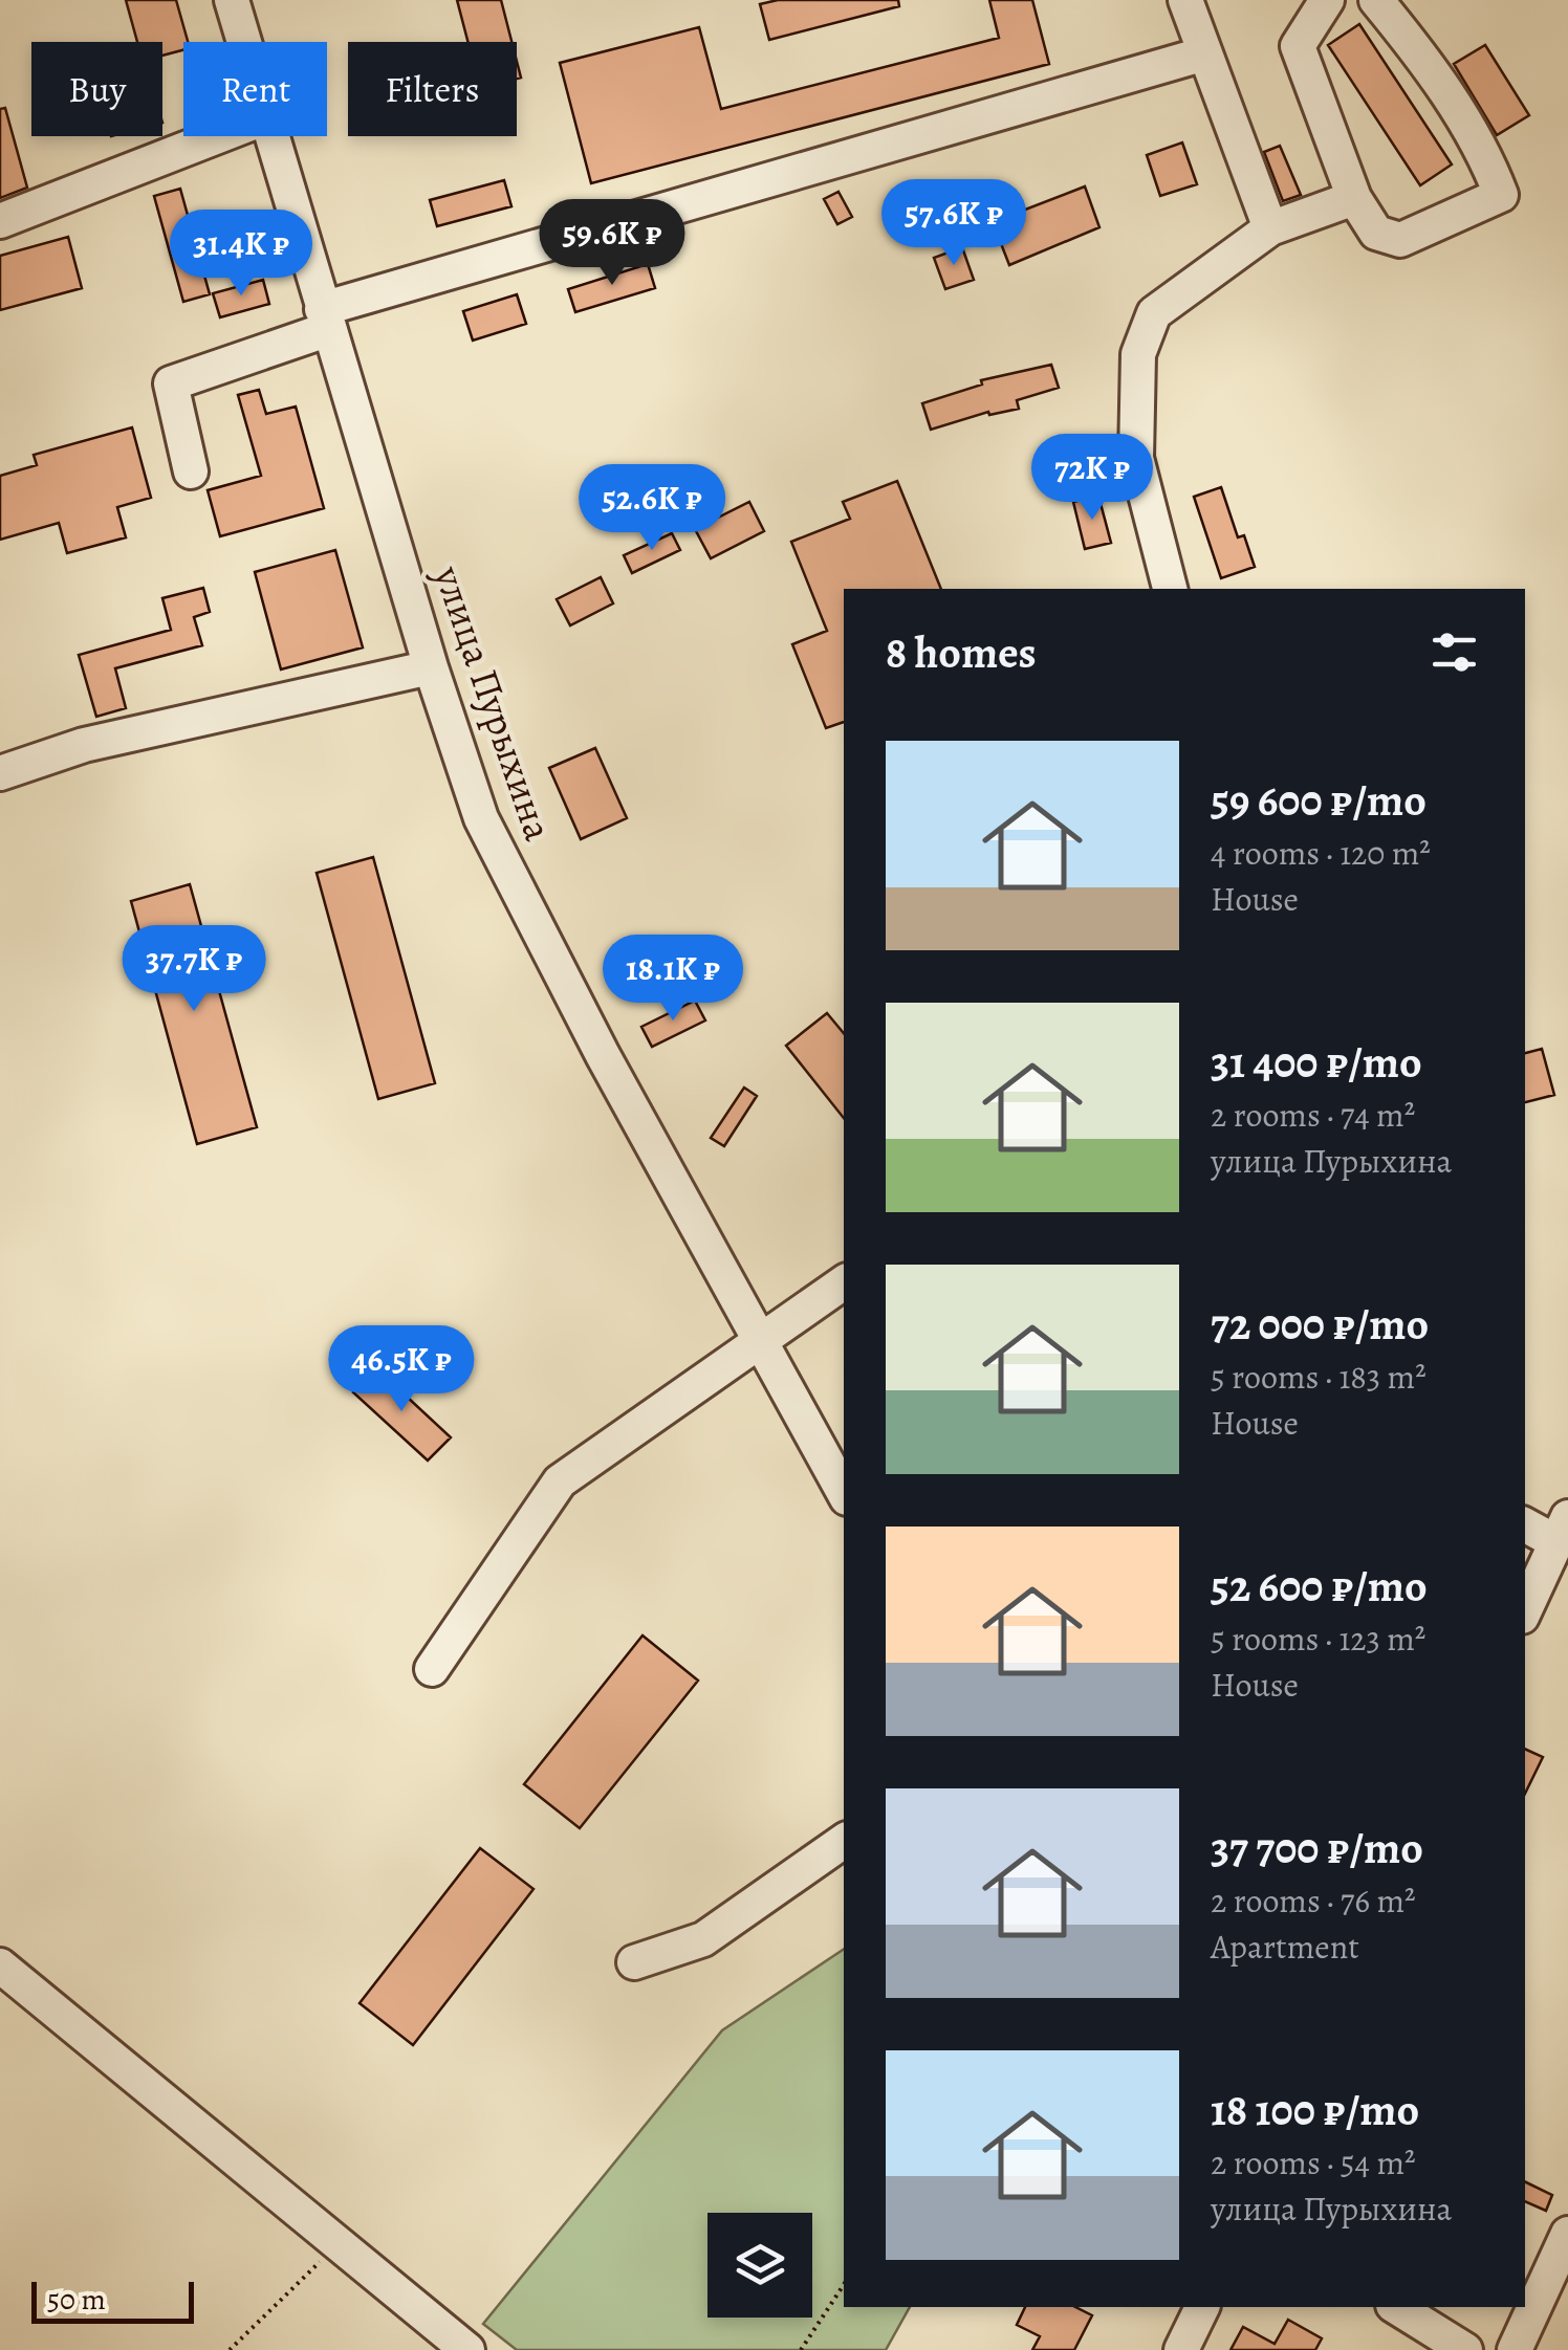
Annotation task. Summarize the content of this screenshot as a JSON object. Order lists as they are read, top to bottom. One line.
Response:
{"streets":{"street":["улица Пурыхина"]},"scale_bar":"50 m","page":{"chip":["Buy","Rent","Filters"],"price":["57.6K ₽","59.6K ₽","31.4K ₽","72K ₽","52.6K ₽","37.7K ₽","18.1K ₽","46.5K ₽"],"heading":"8 homes","list":[{"name":"59 600 ₽/mo","note":"4 rooms · 120 m² · House"},{"name":"31 400 ₽/mo","note":"2 rooms · 74 m² · улица Пурыхина"},{"name":"72 000 ₽/mo","note":"5 rooms · 183 m² · House"},{"name":"52 600 ₽/mo","note":"5 rooms · 123 m² · House"},{"name":"37 700 ₽/mo","note":"2 rooms · 76 m² · Apartment"},{"name":"18 100 ₽/mo","note":"2 rooms · 54 m² · улица Пурыхина"}],"scale":"50 m"}}
